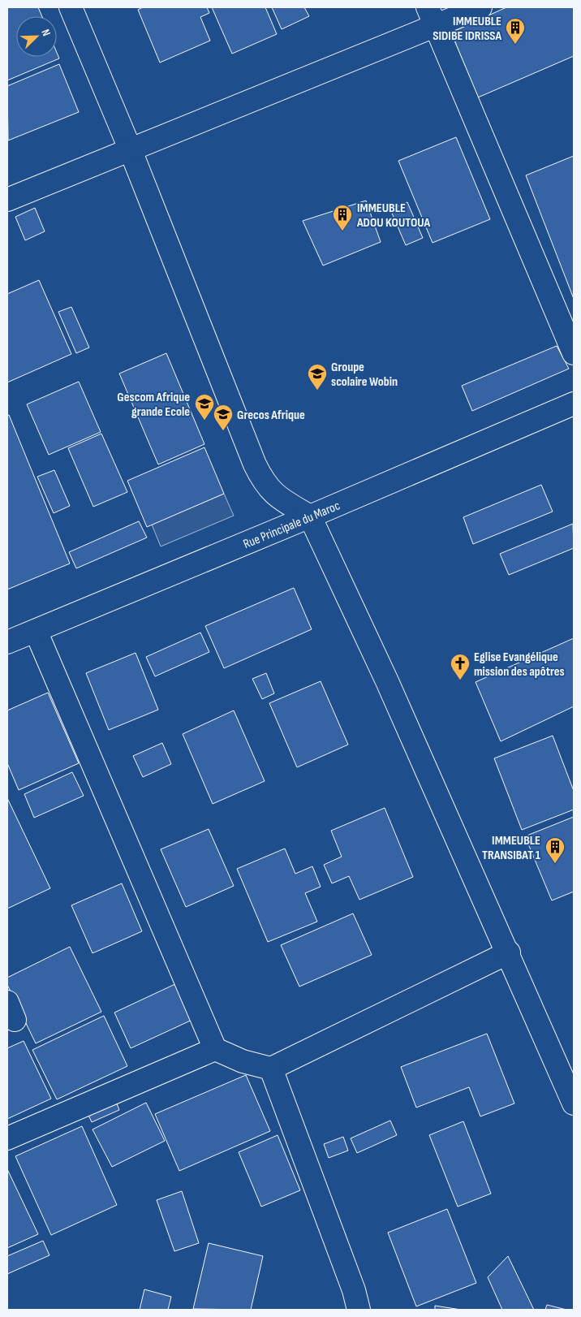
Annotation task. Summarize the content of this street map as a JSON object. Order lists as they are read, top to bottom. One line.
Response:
{"streets":{"street":["Rue Principale du Maroc"]},"places":{"building":["IMMEUBLE SIDIBE IDRISSA","IMMEUBLE ADOU KOUTOUA","IMMEUBLE TRANSIBAT 1"],"school or university":["Groupe scolaire Wobin","Gescom Afrique grande Ecole","Grecos Afrique"],"church":["Eglise Evangélique mission des apôtres"]},"north":"top right"}
